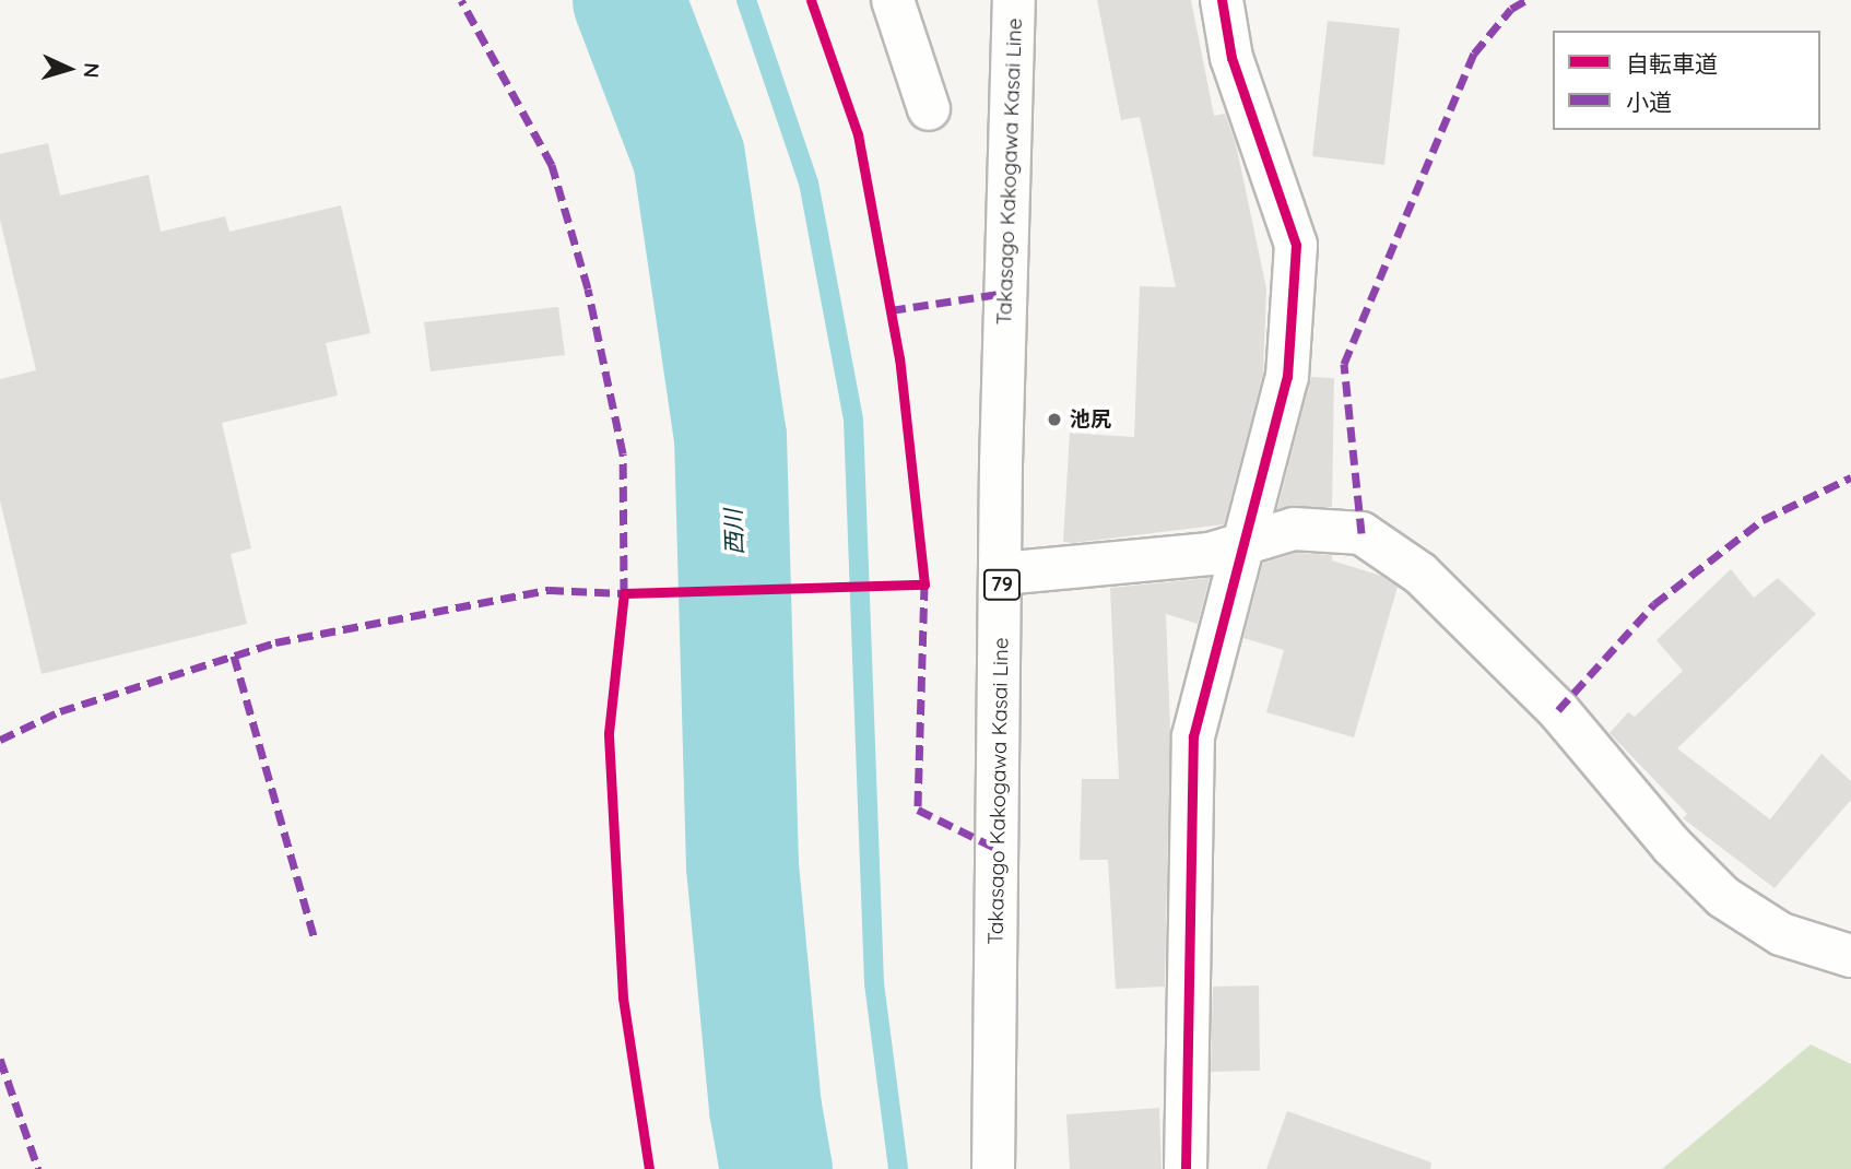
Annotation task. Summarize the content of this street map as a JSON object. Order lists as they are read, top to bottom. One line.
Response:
{"streets":{"street":["Takasago Kakogawa Kasai Line","79"]},"water":["西川"],"places":["池尻"],"legend":["自転車道","小道"],"north":"right"}
